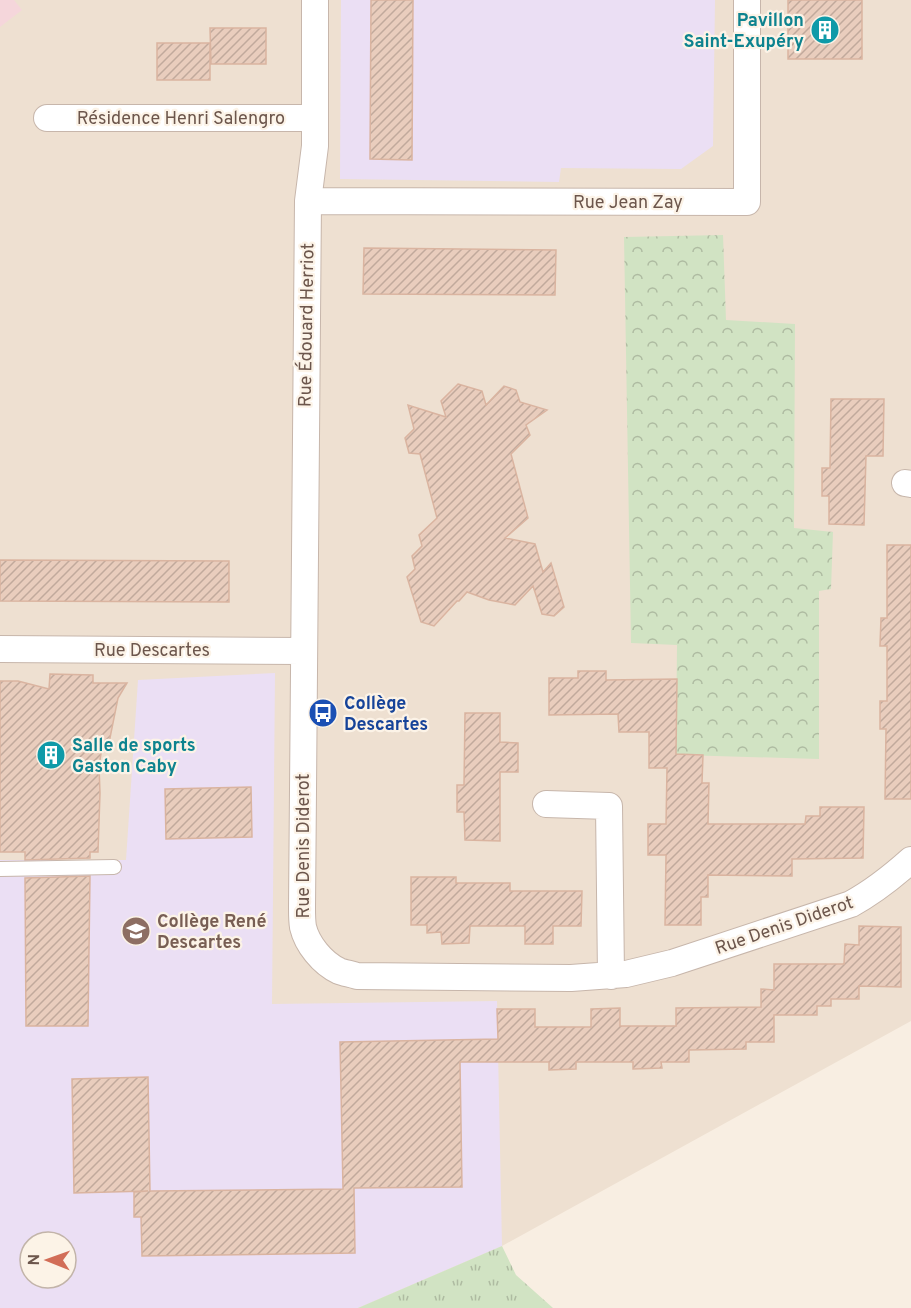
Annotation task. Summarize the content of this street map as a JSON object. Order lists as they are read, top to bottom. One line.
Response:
{"streets":{"street":["Résidence Henri Salengro","Rue Jean Zay","Rue Édouard Herriot","Rue Descartes","Rue Denis Diderot"]},"crossings":[["Résidence Henri Salengro","Rue Édouard Herriot"],["Rue Jean Zay","Rue Édouard Herriot"],["Rue Édouard Herriot","Rue Descartes"],["Rue Édouard Herriot","Rue Denis Diderot"],["Rue Descartes","Rue Denis Diderot"]],"places":{"building":["Pavillon Saint-Exupéry","Salle de sports Gaston Caby"],"bus stop":["Collège Descartes"],"school or university":["Collège René Descartes"]},"north":"left"}
